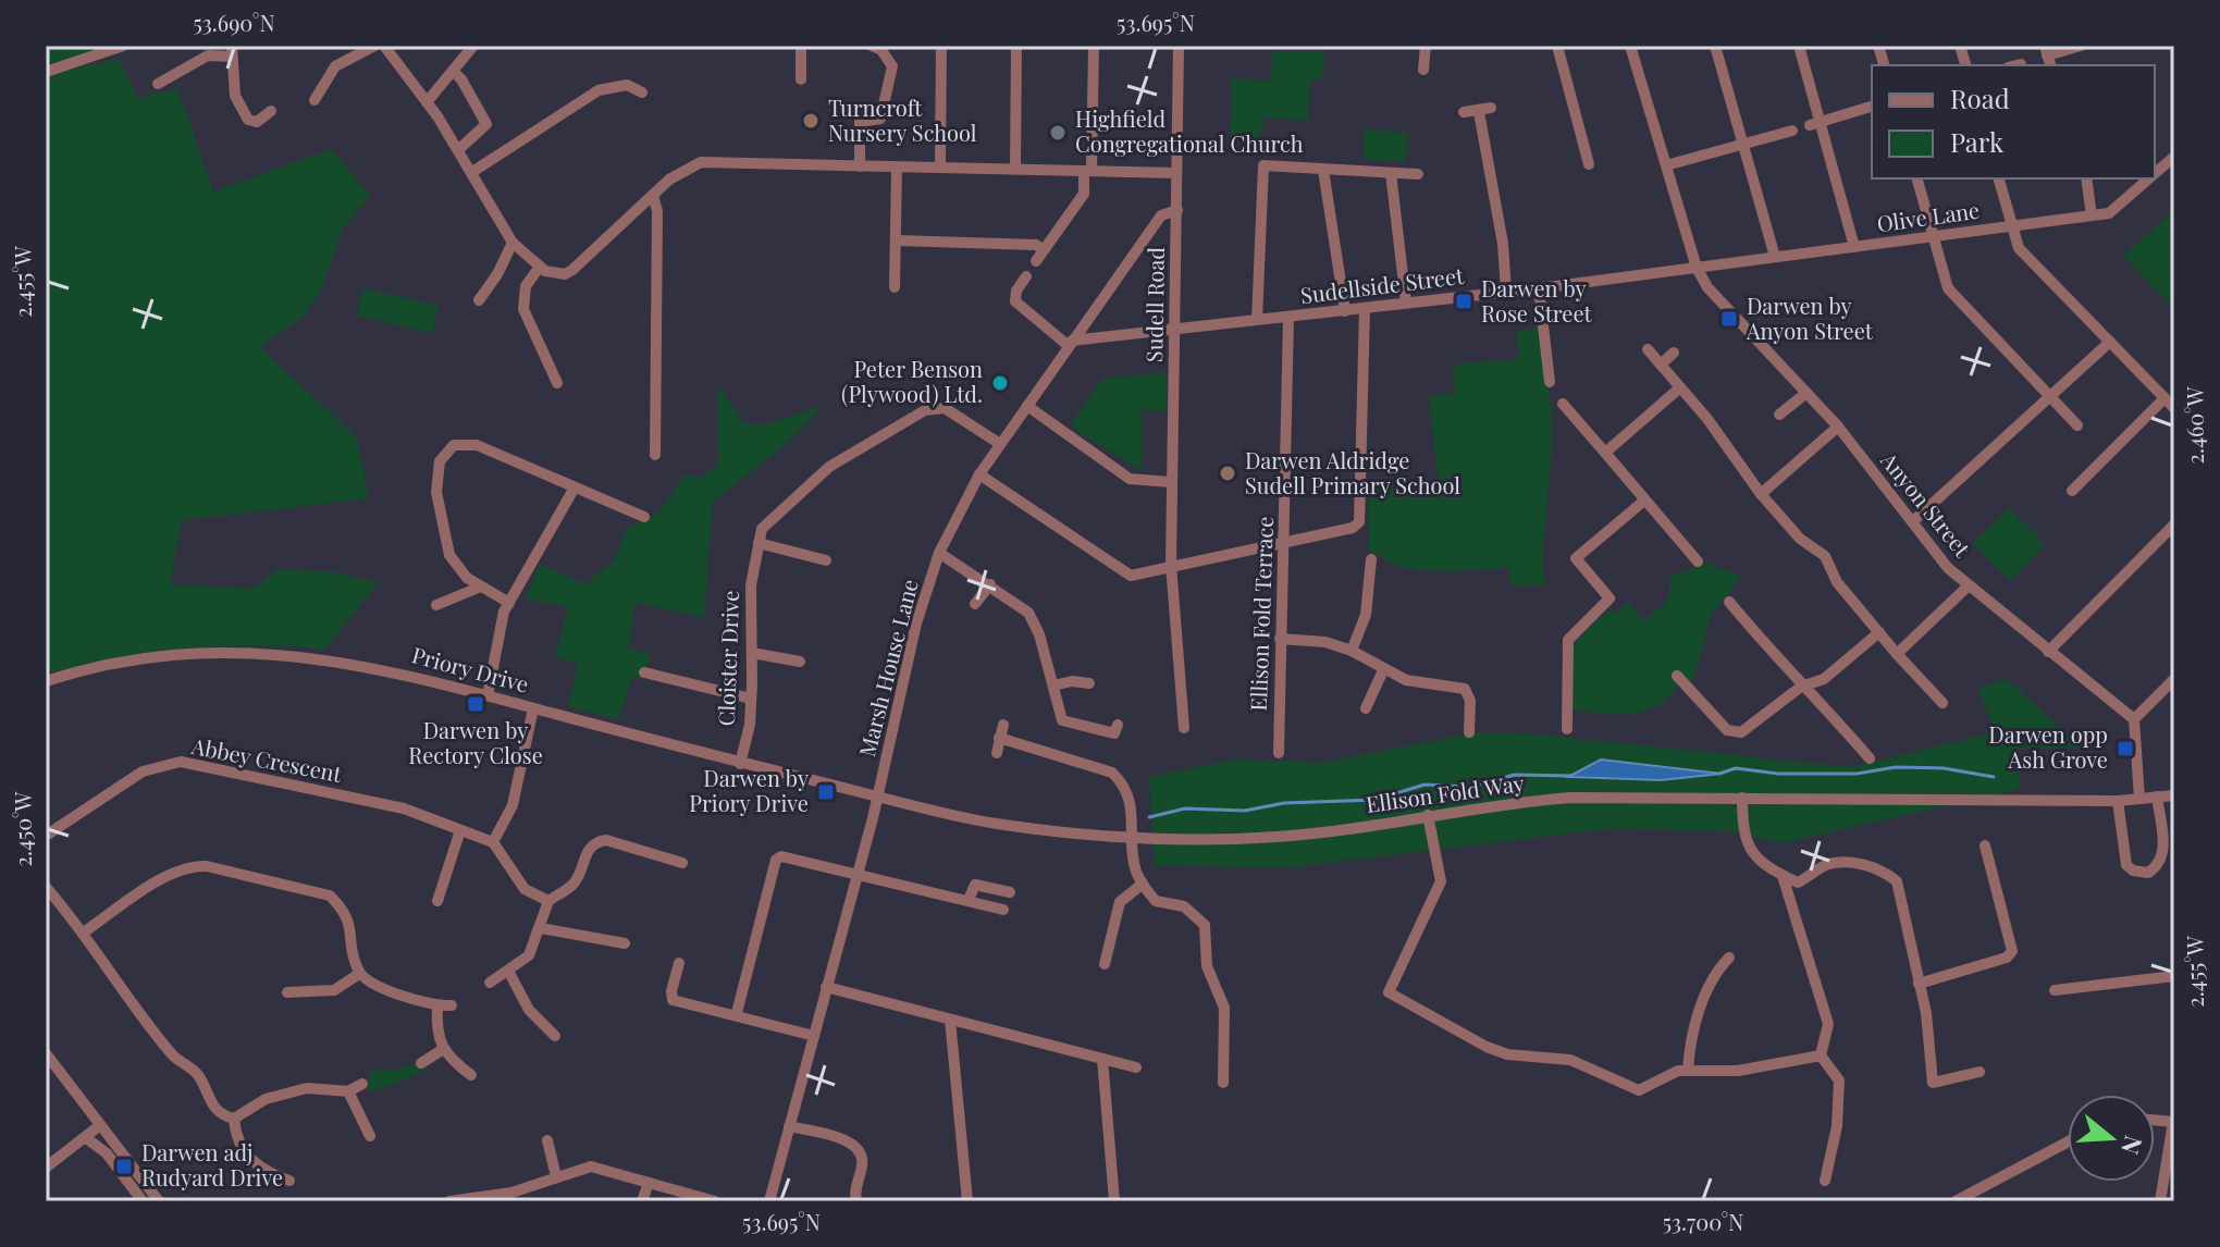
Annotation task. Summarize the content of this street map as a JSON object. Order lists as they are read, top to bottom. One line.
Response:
{"streets":{"street":["Olive Lane","Sudellside Street","Sudell Road","Anyon Street","Ellison Fold Terrace","Cloister Drive","Marsh House Lane","Priory Drive","Abbey Crescent","Ellison Fold Way"]},"crossings":[["Olive Lane","Sudellside Street"],["Olive Lane","Anyon Street"],["Sudellside Street","Sudell Road"],["Sudellside Street","Anyon Street"],["Sudellside Street","Ellison Fold Terrace"],["Sudellside Street","Marsh House Lane"],["Sudell Road","Marsh House Lane"],["Cloister Drive","Marsh House Lane"],["Cloister Drive","Priory Drive"],["Marsh House Lane","Priory Drive"],["Marsh House Lane","Ellison Fold Way"],["Priory Drive","Ellison Fold Way"]],"places":{"other":["Turncroft Nursery School","Highfield Congregational Church","Peter Benson (Plywood) Ltd.","Darwen Aldridge Sudell Primary School"],"transit":["Darwen by Rose Street","Darwen by Anyon Street","Darwen by Rectory Close","Darwen opp Ash Grove","Darwen by Priory Drive","Darwen adj Rudyard Drive"]},"legend":["Road","Park"],"north":"right","coordinates":["53.690°N","53.695°N","2.455°W","2.460°W","2.450°W","53.700°N"]}
